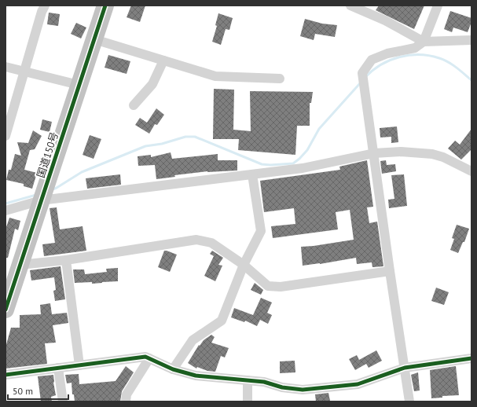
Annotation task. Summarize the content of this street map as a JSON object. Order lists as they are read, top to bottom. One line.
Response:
{"streets":{"highway":["国道150号"]},"scale_bar":"50 m"}
